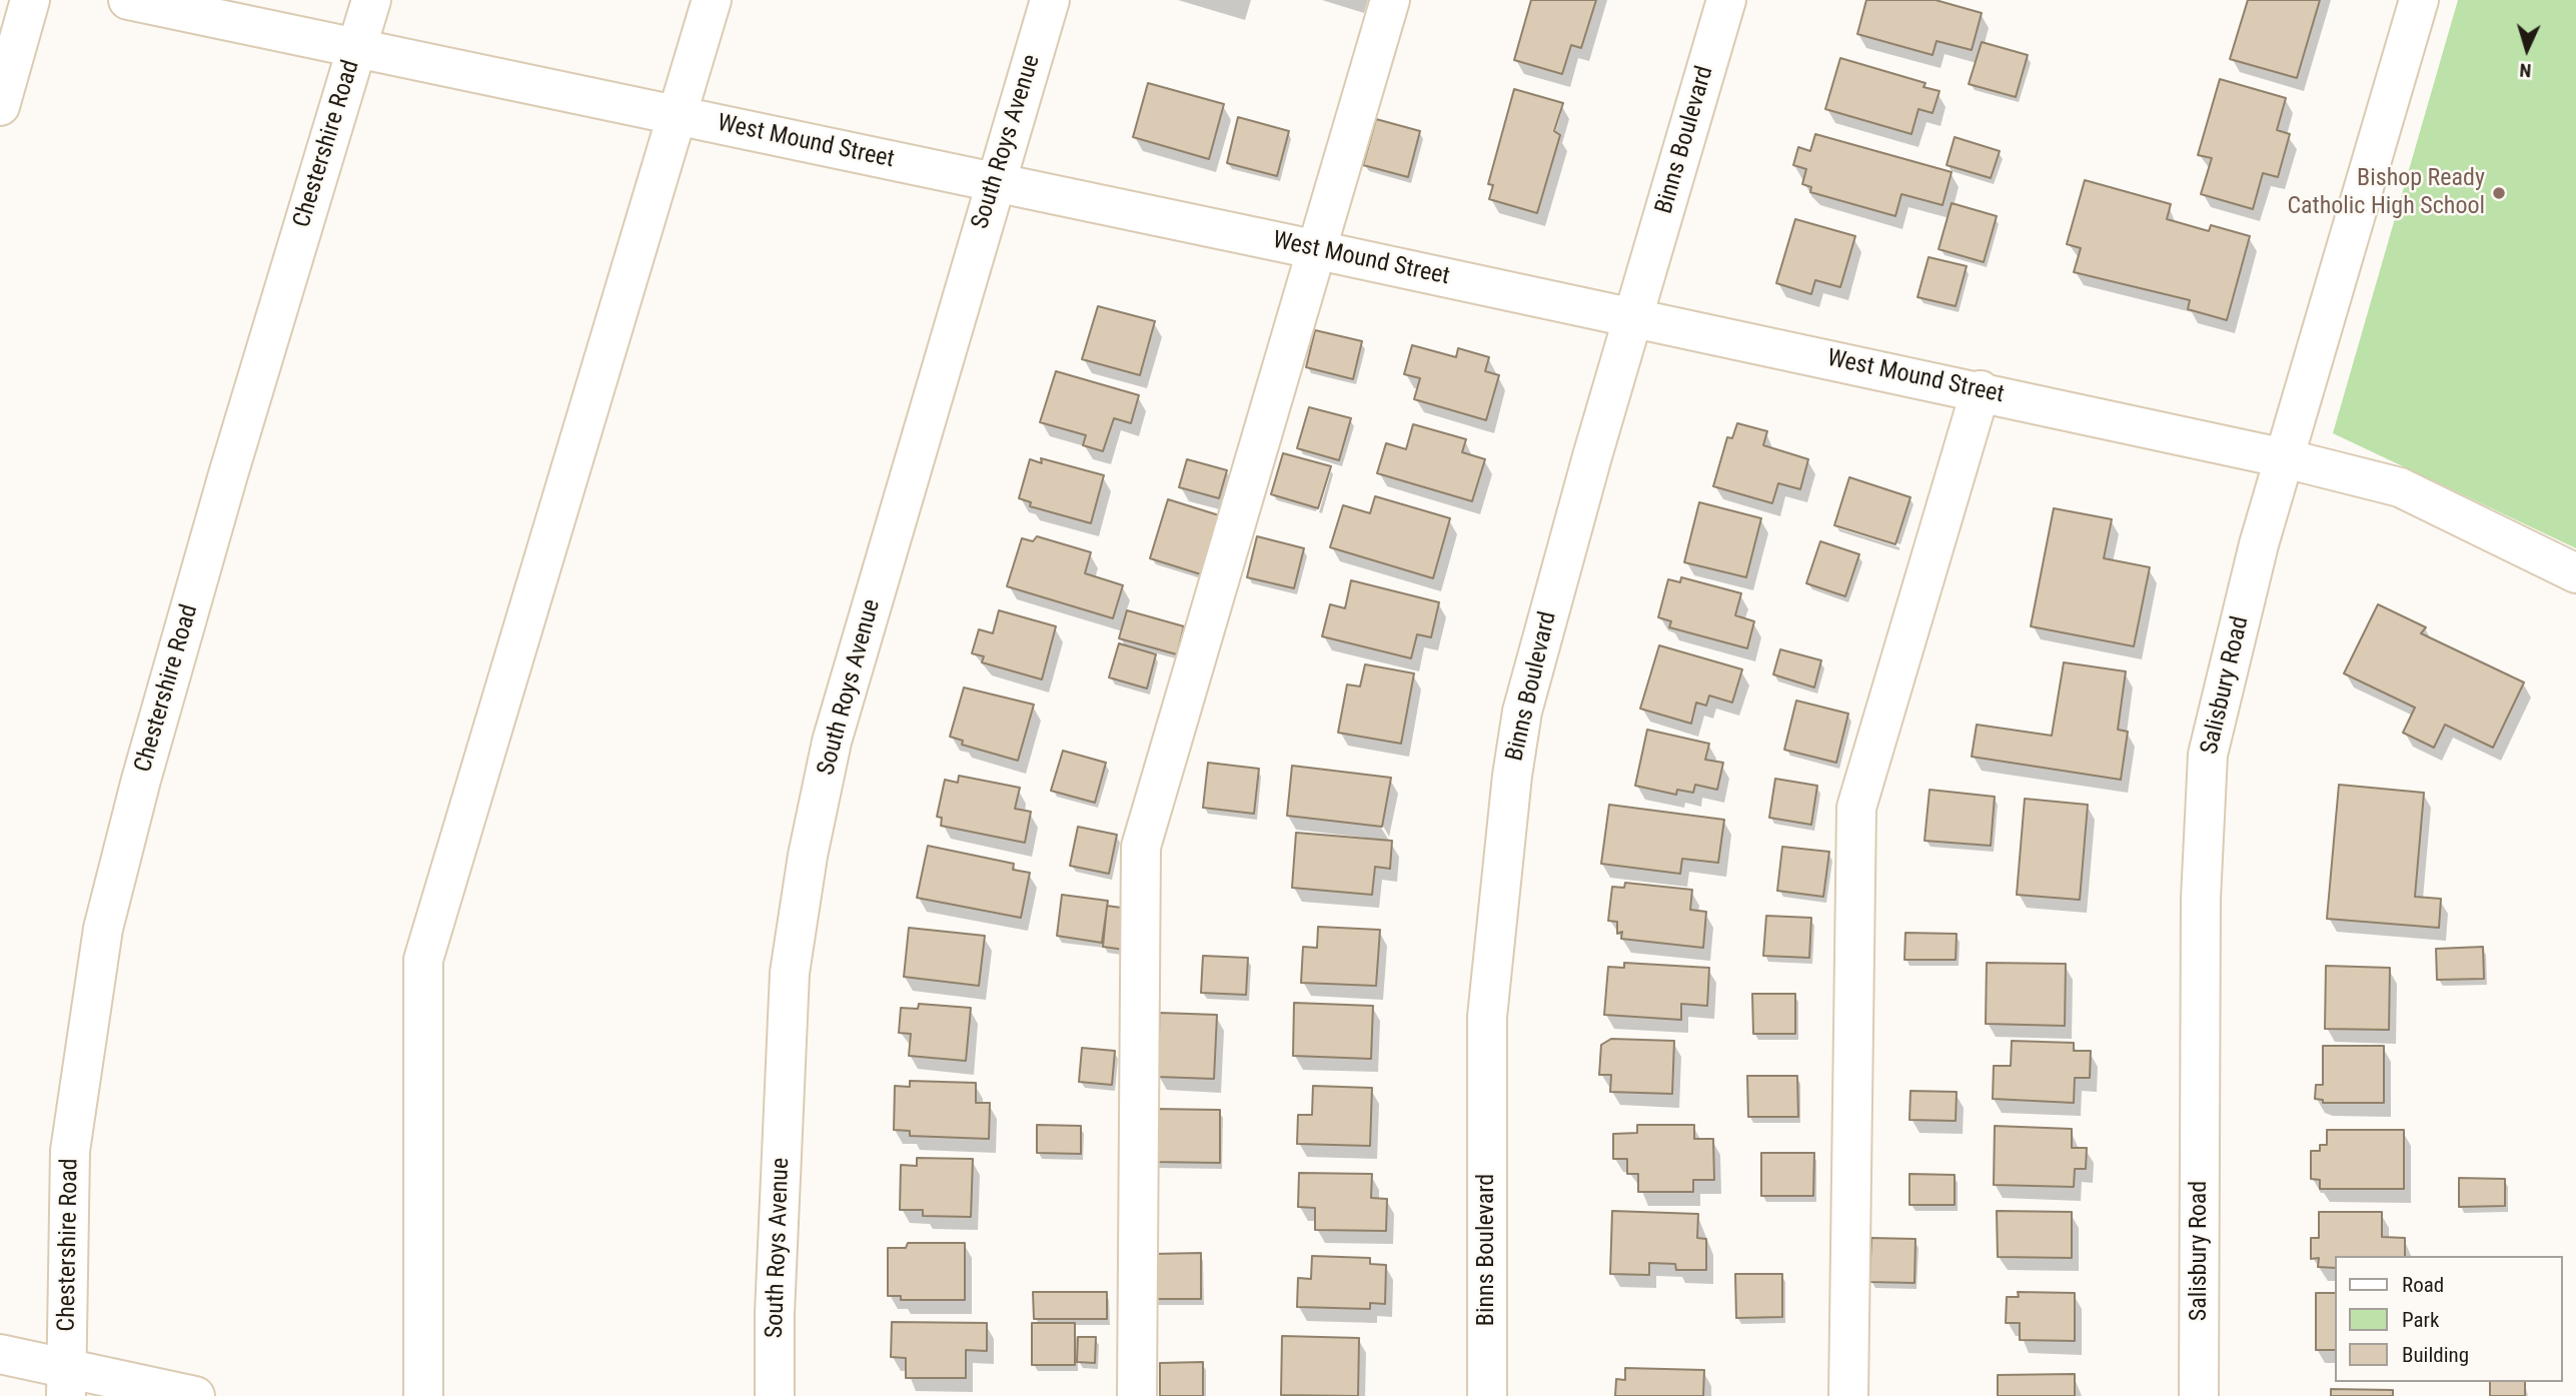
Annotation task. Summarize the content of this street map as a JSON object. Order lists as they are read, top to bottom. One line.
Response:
{"streets":{"street":["Binns Boulevard","West Mound Street","South Roys Avenue","Chestershire Road","Salisbury Road"]},"crossings":[["Binns Boulevard","West Mound Street"],["West Mound Street","South Roys Avenue"],["West Mound Street","Chestershire Road"],["West Mound Street","Salisbury Road"]],"places":["Bishop Ready Catholic High School"],"legend":["Road","Park","Building"],"north":"bottom"}
